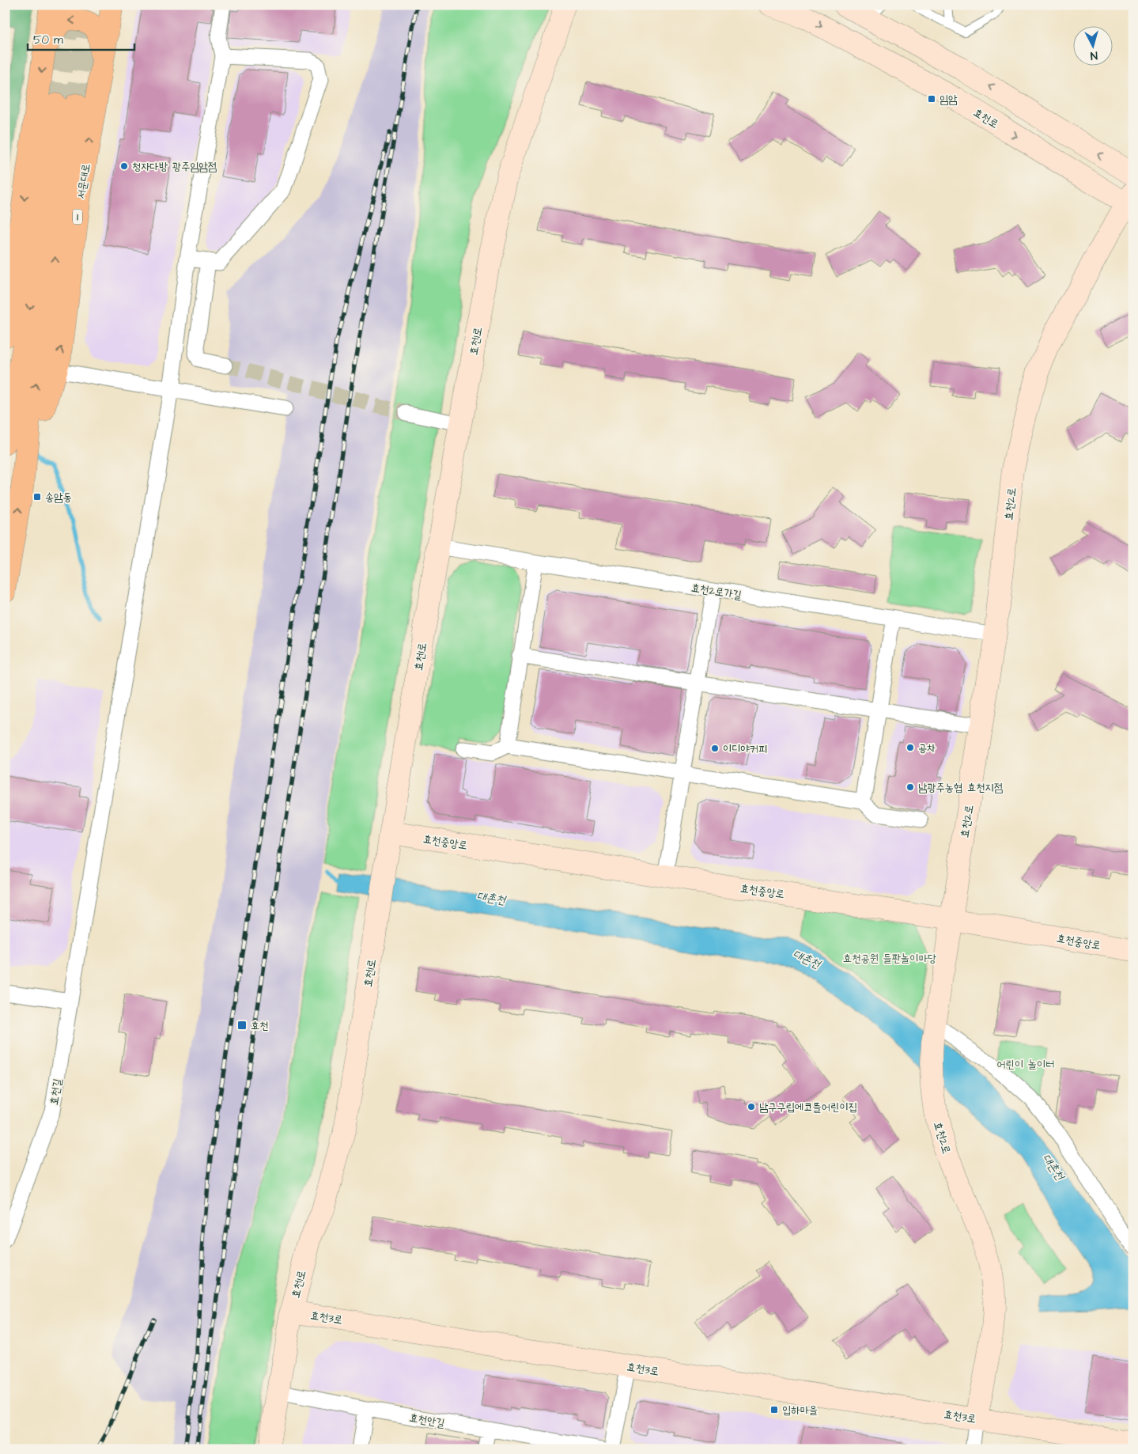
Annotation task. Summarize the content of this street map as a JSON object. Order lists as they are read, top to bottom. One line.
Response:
{"streets":{"main road":["서문대로","1"],"street":["효천로","효천1로","효천2로","효천2로가길","효천중앙로","효천길","효천3로","효천안길"]},"crossings":[["효천로","효천2로"],["서문대로","1"],["효천1로","효천2로가길"],["효천1로","효천중앙로"],["효천1로","효천3로"],["효천2로","효천2로가길"],["효천2로","효천중앙로"],["효천2로","효천3로"]],"water":["대촌천"],"parks":["효천공원 들판놀이마당","어린이 놀이터"],"places":{"transit":["임암","송암동","효천","입하마을"],"other":["청자다방 광주임암점","공차","이디야커피","남광주농협 효천지점","남구구립에코뜰어린이집"]},"scale_bar":"50 m","north":"bottom"}
